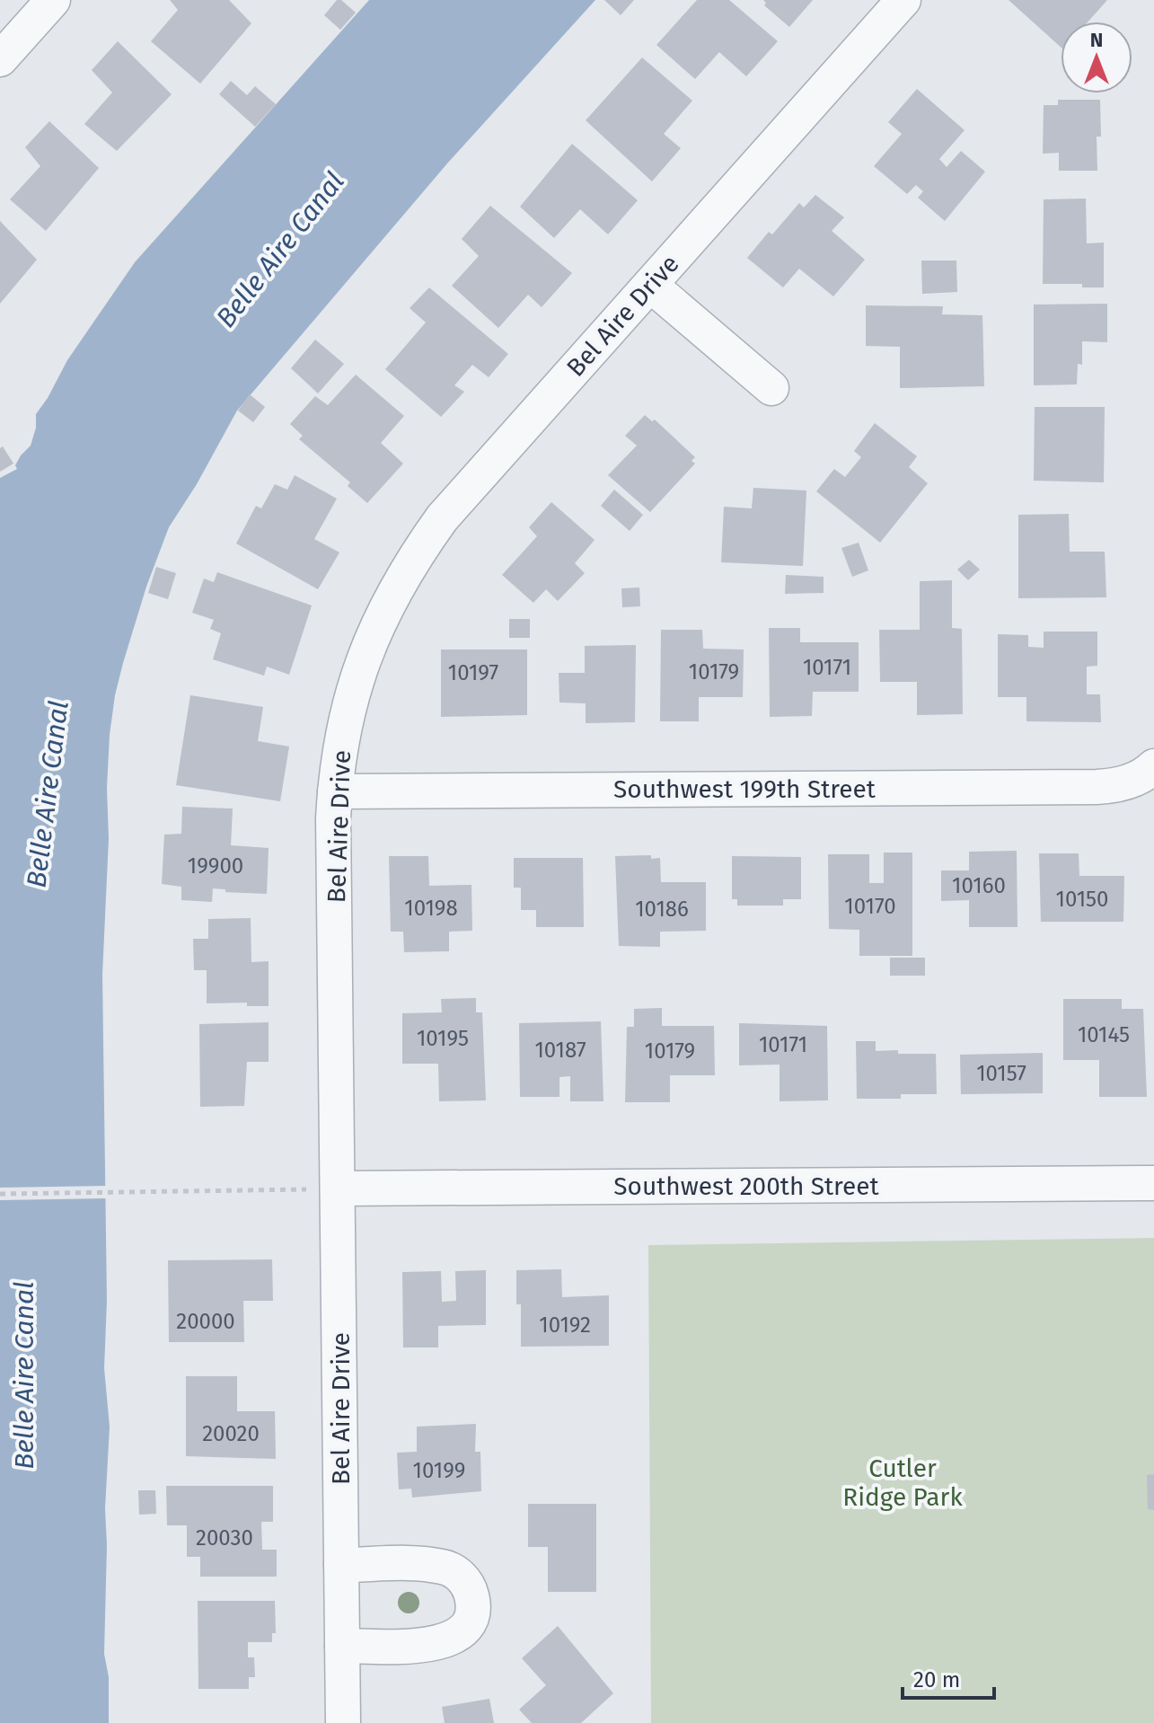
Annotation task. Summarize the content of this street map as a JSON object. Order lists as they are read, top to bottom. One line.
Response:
{"streets":{"street":["Bel Aire Drive","Southwest 199th Street","Southwest 200th Street"]},"crossings":[["Bel Aire Drive","Southwest 199th Street"],["Bel Aire Drive","Southwest 200th Street"]],"water":["Belle Aire Canal"],"parks":["Cutler Ridge Park"],"house_numbers":["10171","10179","10197","19900","10160","10150","10170","10198","10186","10145","10195","10171","10187","10179","10157","20000","10192","20020","10199","20030"],"scale_bar":"20 m","north":"top"}
